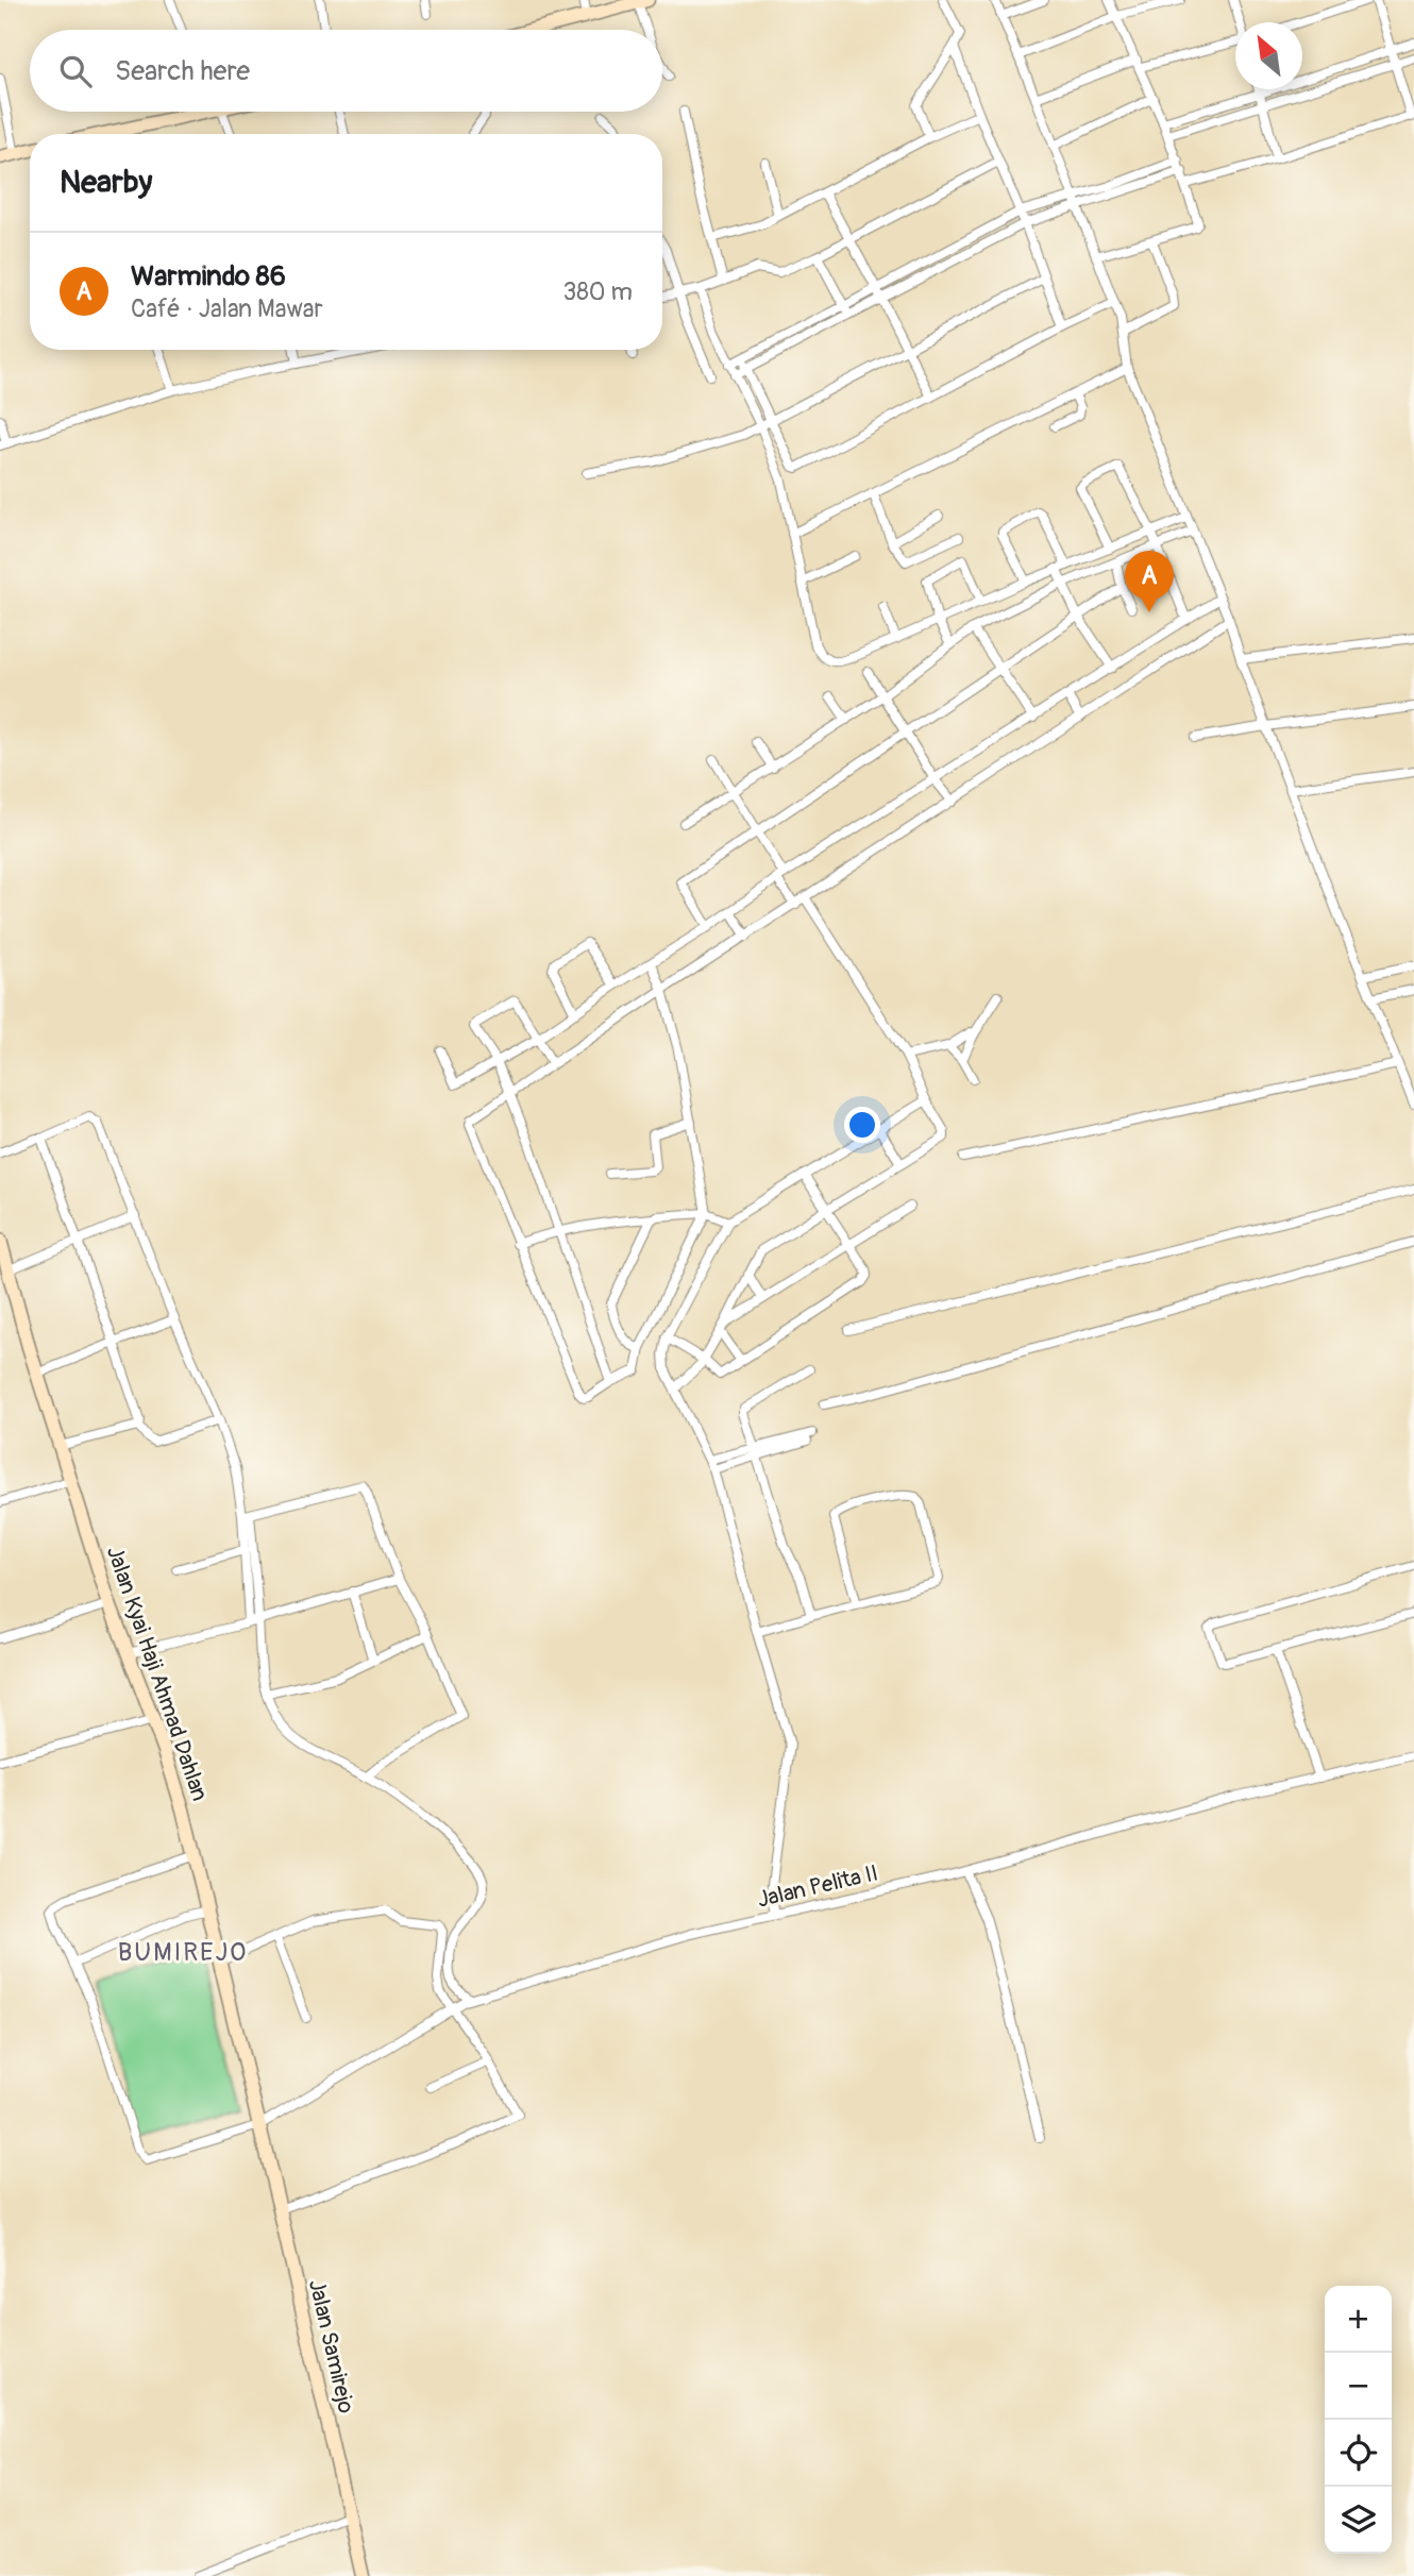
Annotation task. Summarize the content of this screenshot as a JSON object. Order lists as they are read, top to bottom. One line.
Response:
{"streets":{"street":["Jalan Kyai Haji Ahmad Dahlan","Jalan Pelita II","Jalan Samirejo"]},"crossings":[["Jalan Kyai Haji Ahmad Dahlan","Jalan Pelita II"],["Jalan Kyai Haji Ahmad Dahlan","Jalan Samirejo"],["Jalan Pelita II","Jalan Samirejo"]],"districts":["BUMIREJO"],"north":"top left","page":{"search":"Search here","heading":"Nearby","list":[{"mark":"A","name":"Warmindo 86","note":"Café · Jalan Mawar","value":"380 m"}],"pins":"A","map_buttons":["+","−"]}}
